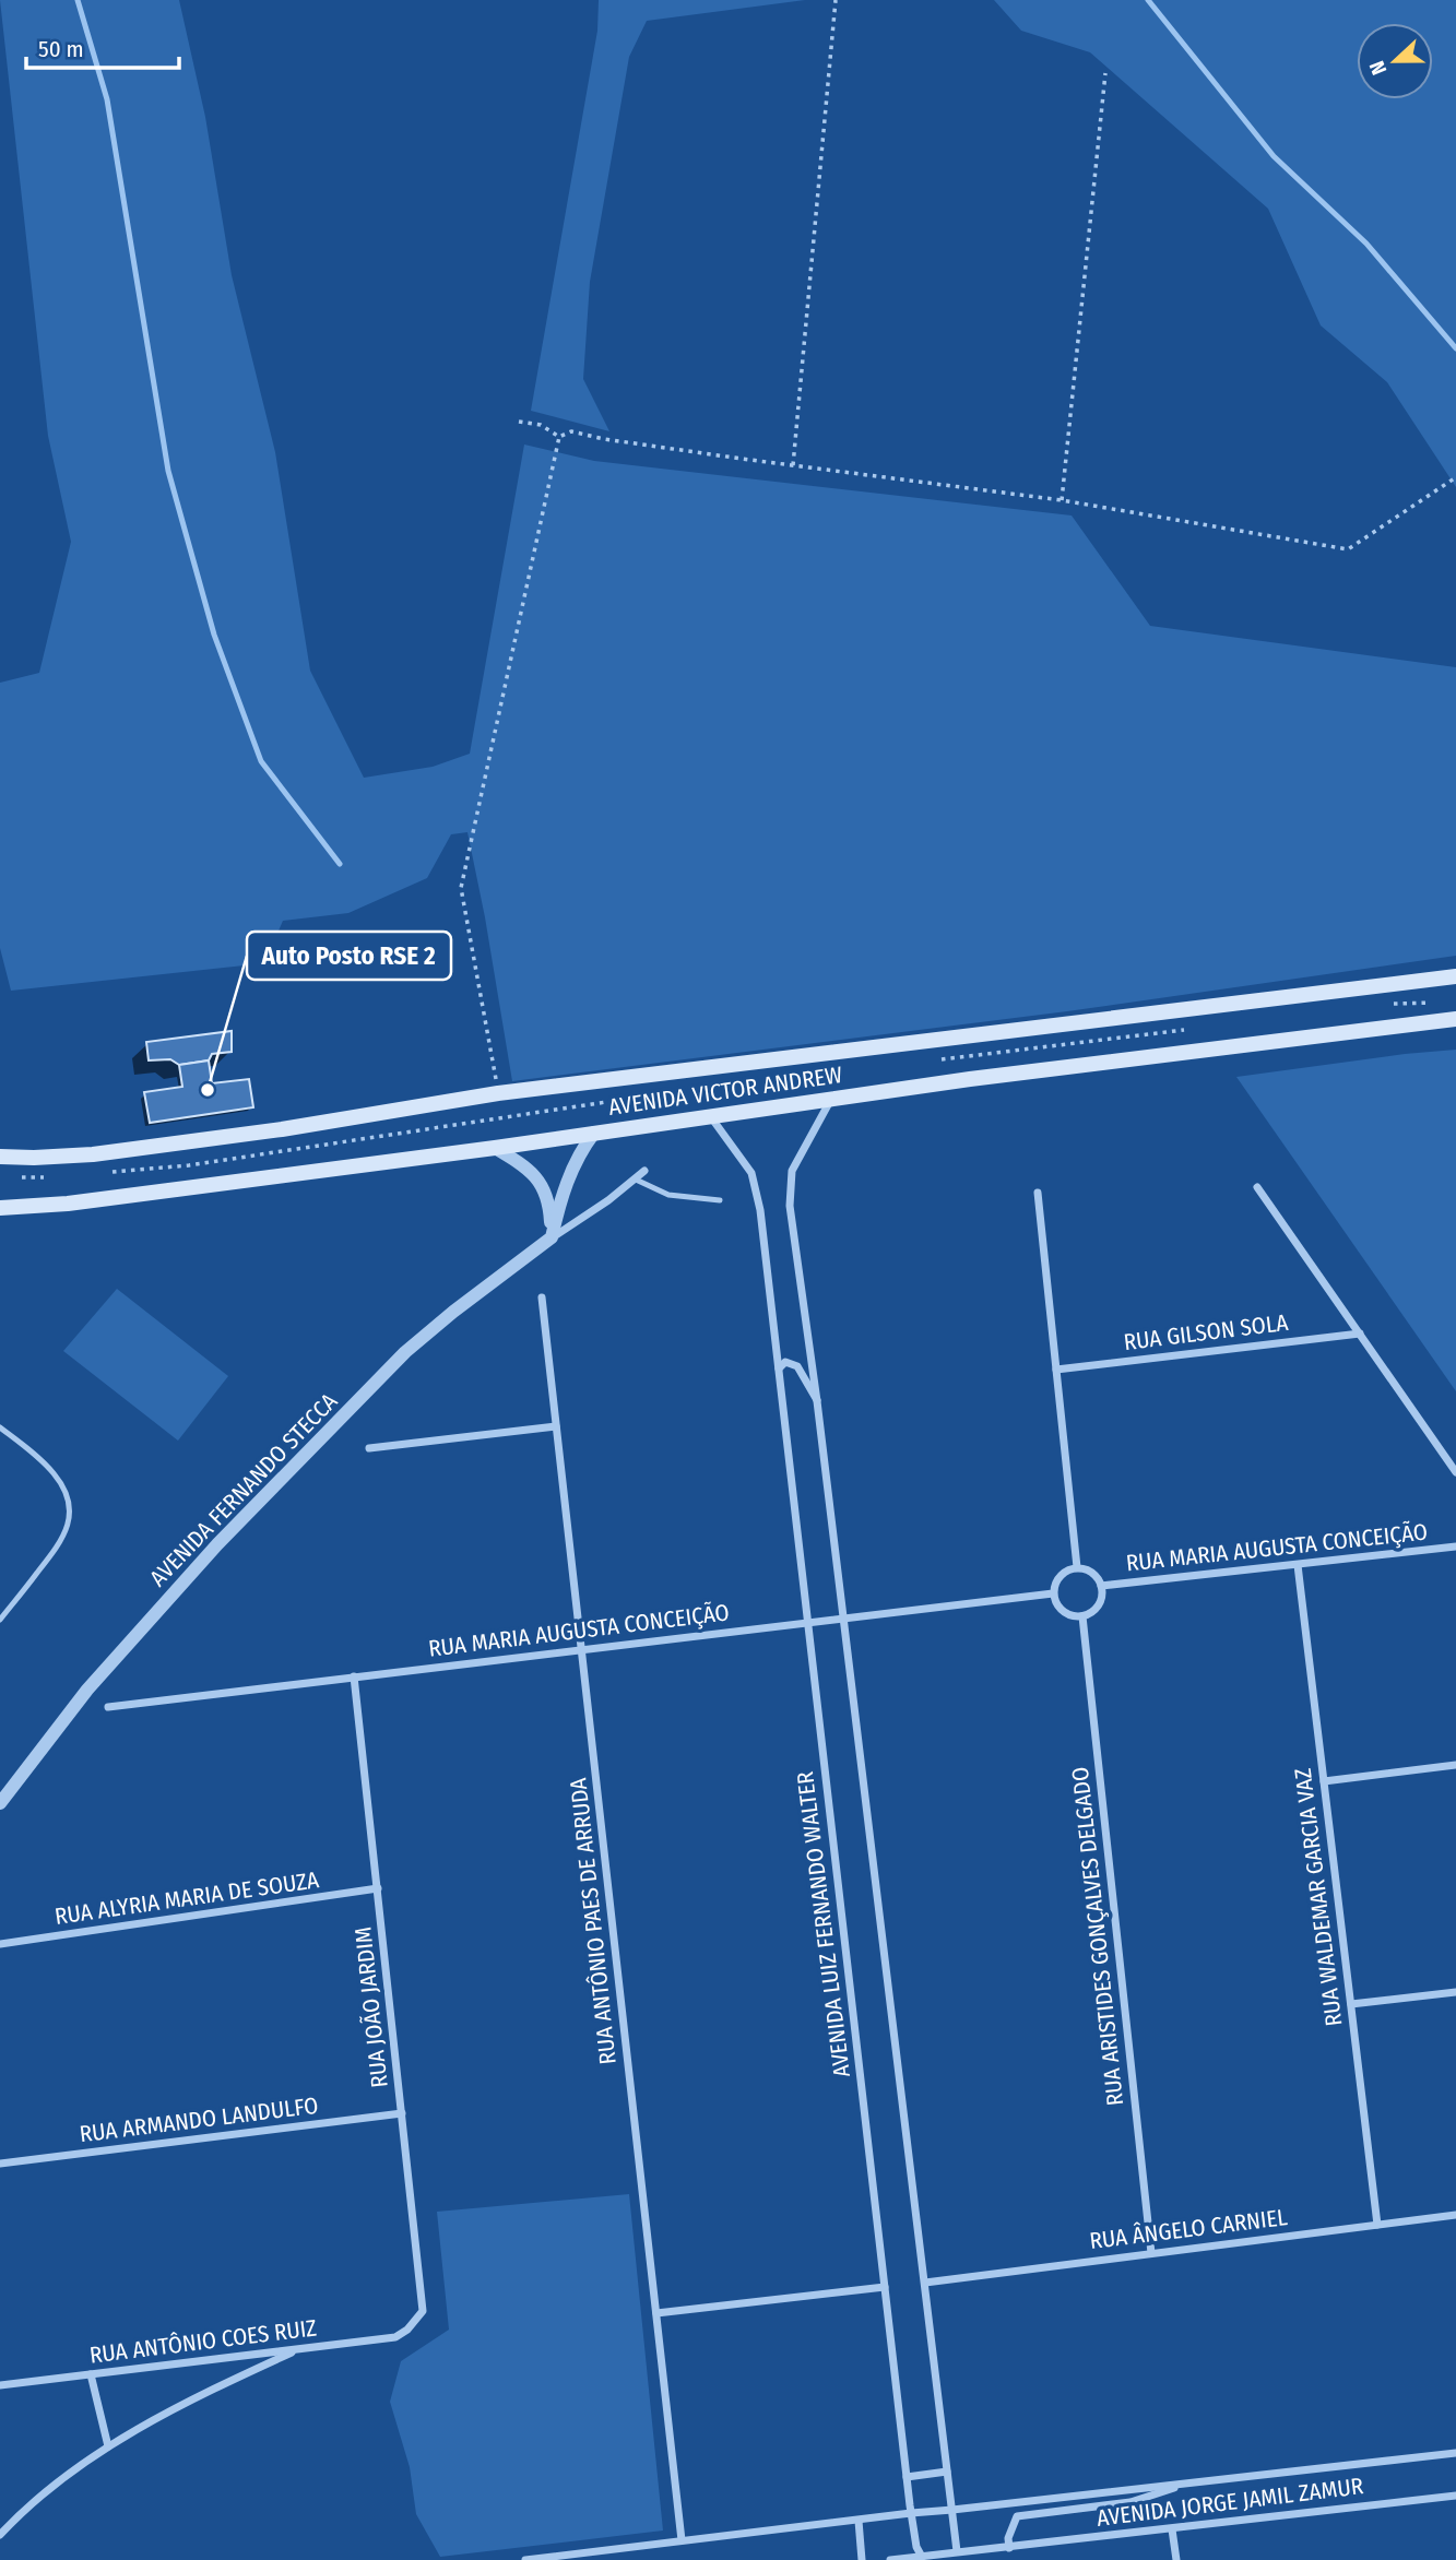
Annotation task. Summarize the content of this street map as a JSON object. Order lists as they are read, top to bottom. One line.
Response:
{"streets":{"main road":["AVENIDA VICTOR ANDREW"],"street":["RUA GILSON SOLA","AVENIDA FERNANDO STECCA","RUA MARIA AUGUSTA CONCEIÇÃO","RUA WALDEMAR GARCIA VAZ","RUA ALYRIA MARIA DE SOUZA","RUA ANTÔNIO PAES DE ARRUDA","AVENIDA LUIZ FERNANDO WALTER","RUA ARISTIDES GONÇALVES DELGADO","RUA JOÃO JARDIM","RUA ARMANDO LANDULFO","RUA ÂNGELO CARNIEL","RUA ANTÔNIO COES RUIZ","AVENIDA JORGE JAMIL ZAMUR"]},"crossings":[["AVENIDA VICTOR ANDREW","AVENIDA LUIZ FERNANDO WALTER"],["RUA MARIA AUGUSTA CONCEIÇÃO","RUA WALDEMAR GARCIA VAZ"],["RUA MARIA AUGUSTA CONCEIÇÃO","RUA ANTÔNIO PAES DE ARRUDA"],["RUA MARIA AUGUSTA CONCEIÇÃO","AVENIDA LUIZ FERNANDO WALTER"],["RUA MARIA AUGUSTA CONCEIÇÃO","RUA ARISTIDES GONÇALVES DELGADO"],["RUA MARIA AUGUSTA CONCEIÇÃO","RUA JOÃO JARDIM"],["RUA WALDEMAR GARCIA VAZ","RUA ÂNGELO CARNIEL"],["RUA ALYRIA MARIA DE SOUZA","RUA JOÃO JARDIM"],["RUA ANTÔNIO PAES DE ARRUDA","AVENIDA JORGE JAMIL ZAMUR"],["AVENIDA LUIZ FERNANDO WALTER","AVENIDA JORGE JAMIL ZAMUR"],["RUA ARISTIDES GONÇALVES DELGADO","RUA ÂNGELO CARNIEL"],["RUA JOÃO JARDIM","RUA ARMANDO LANDULFO"],["RUA JOÃO JARDIM","RUA ANTÔNIO COES RUIZ"]],"places":["Auto Posto RSE 2"],"scale_bar":"50 m","north":"left"}
